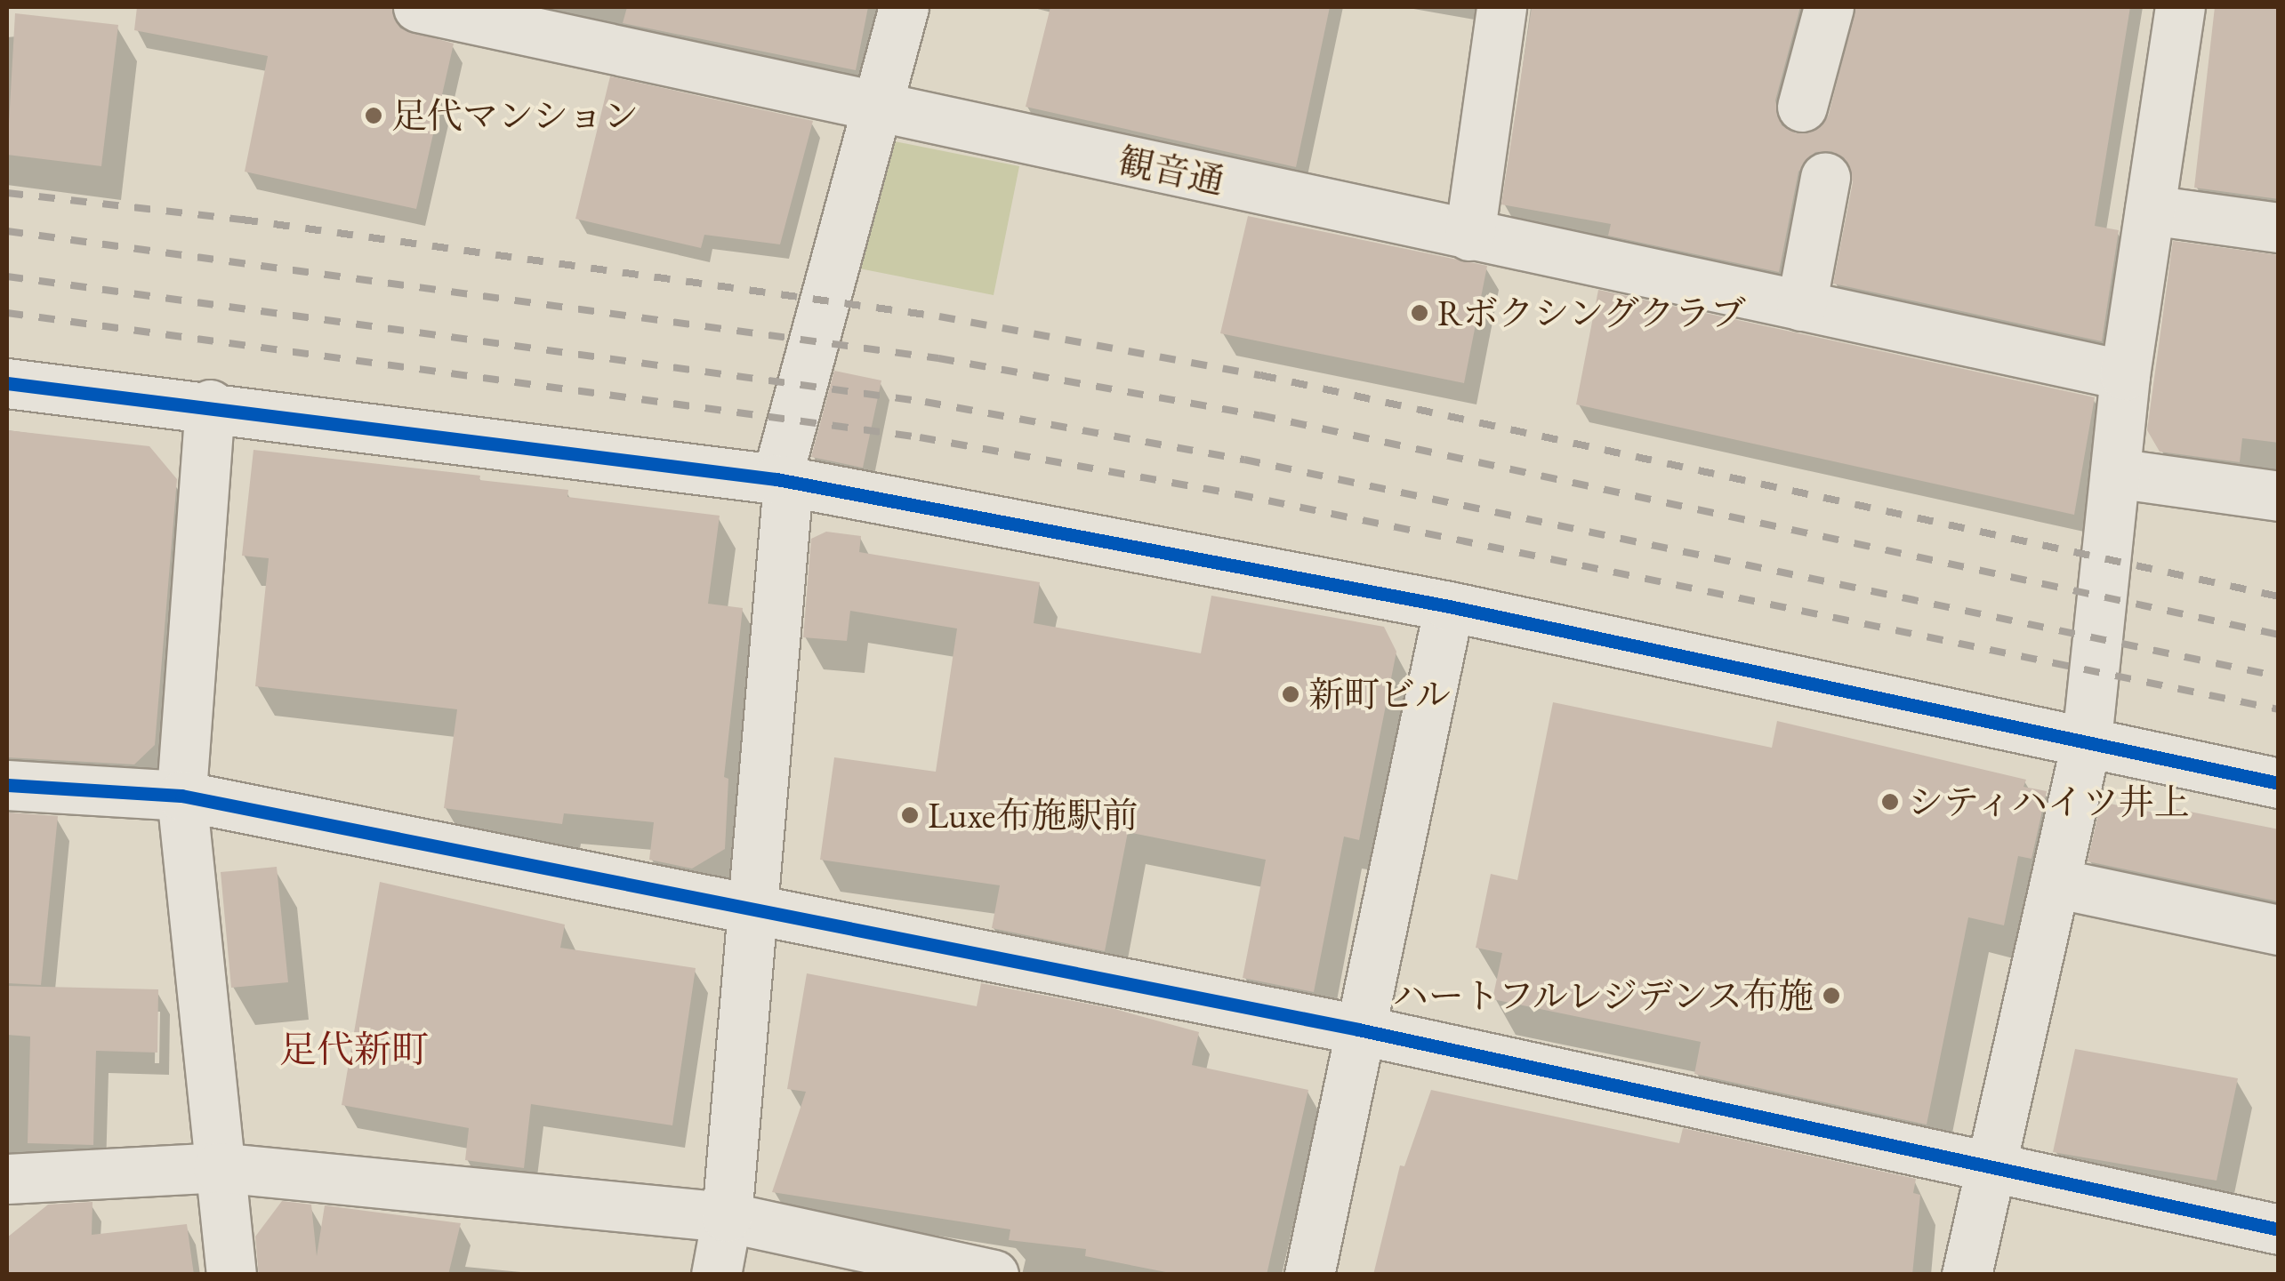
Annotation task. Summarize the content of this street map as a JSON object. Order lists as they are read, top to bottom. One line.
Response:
{"streets":{"street":["観音通"]},"districts":["足代新町"],"places":["足代マンション","Rボクシングクラブ","新町ビル","シティハイツ井上","Luxe布施駅前","ハートフルレジデンス布施"]}
